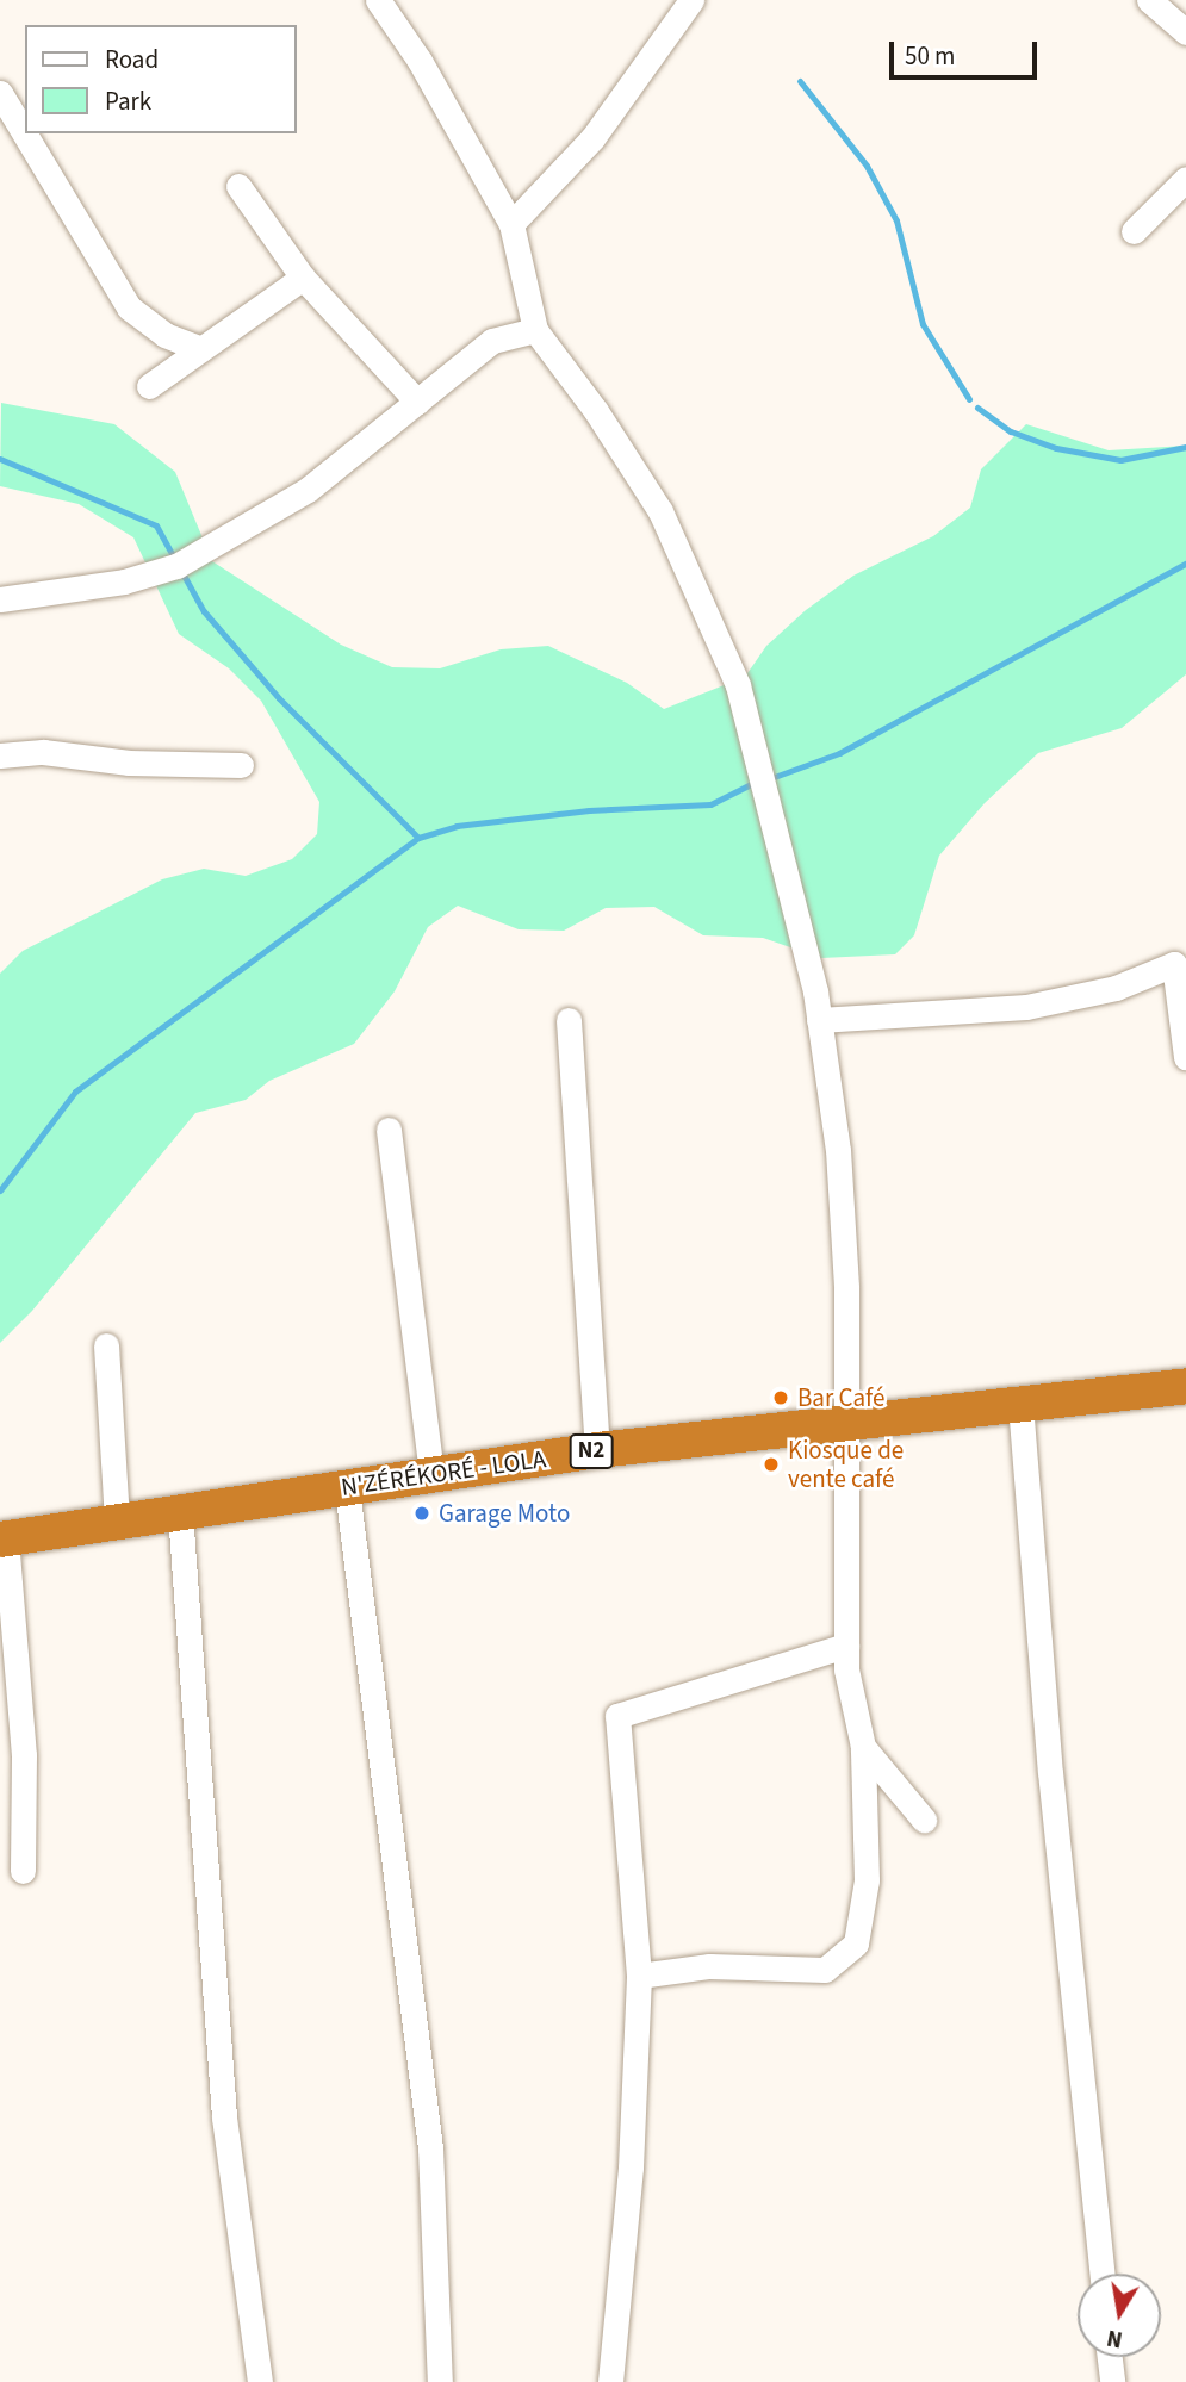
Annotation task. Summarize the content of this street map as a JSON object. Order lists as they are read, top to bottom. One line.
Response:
{"streets":{"highway":["N2","N'ZÉRÉKORÉ - LOLA"]},"places":["Bar Café","Kiosque de vente café","Garage Moto"],"legend":["Road","Park"],"scale_bar":"50 m","north":"bottom"}
